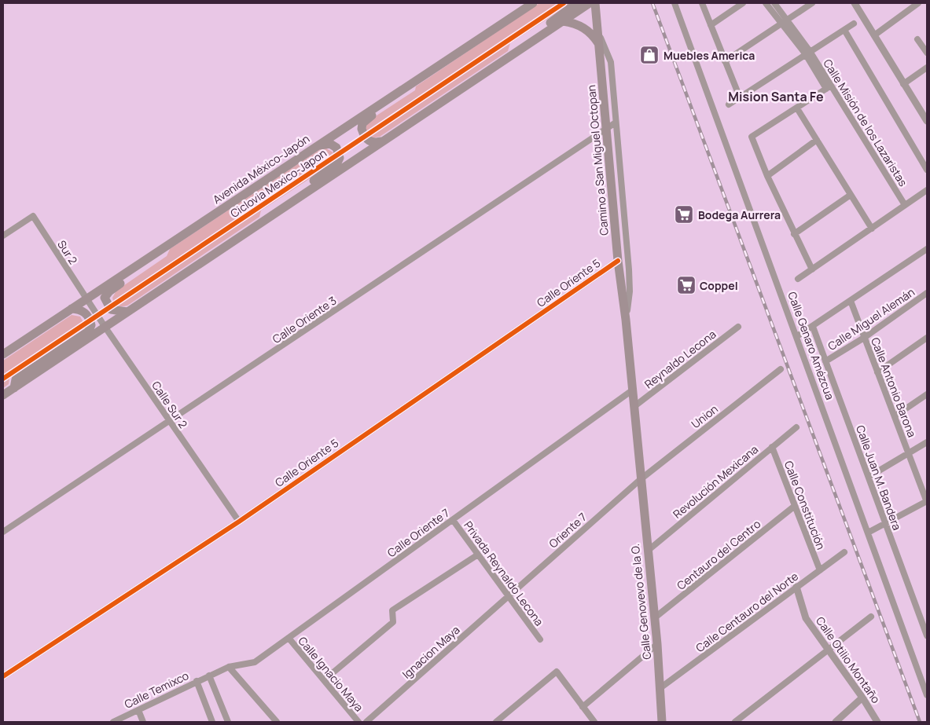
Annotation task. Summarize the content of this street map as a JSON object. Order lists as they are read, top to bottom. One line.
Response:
{"streets":{"main road":["Camino a San Miguel Octopan","Avenida México-Japón","Calle Genovevo de la O."],"street":["Calle Misión de los Lazaristas","Sur 2","Calle Oriente 5","Calle Miguel Alemán","Calle Oriente 3","Calle Genaro Amézcua","Reynaldo Lecona","Calle Antonio Barona","Calle Sur 2","Union","Calle Juan M. Bandera","Revolución Mexicana","Calle Constitución","Oriente 7","Calle Oriente 7","Centauro del Centro","Privada Reynaldo Lecona","Calle Centauro del Norte","Ignacion Maya","Calle Otilio Montaño","Calle Ignacio Maya","Calle Temixco"],"cycle path":["Ciclovia Mexico-Japon"]},"crossings":[["Camino a San Miguel Octopan","Calle Oriente 5"],["Camino a San Miguel Octopan","Calle Oriente 3"],["Camino a San Miguel Octopan","Reynaldo Lecona"],["Camino a San Miguel Octopan","Union"],["Camino a San Miguel Octopan","Oriente 7"],["Camino a San Miguel Octopan","Calle Oriente 7"],["Camino a San Miguel Octopan","Calle Genovevo de la O."],["Avenida México-Japón","Sur 2"],["Avenida México-Japón","Calle Sur 2"],["Sur 2","Calle Sur 2"],["Calle Oriente 5","Calle Sur 2"],["Calle Miguel Alemán","Calle Antonio Barona"],["Calle Miguel Alemán","Calle Juan M. Bandera"],["Calle Oriente 3","Calle Sur 2"],["Union","Oriente 7"],["Union","Calle Genovevo de la O."],["Revolución Mexicana","Calle Constitución"],["Revolución Mexicana","Calle Genovevo de la O."],["Calle Constitución","Centauro del Centro"],["Calle Constitución","Calle Centauro del Norte"],["Oriente 7","Privada Reynaldo Lecona"],["Oriente 7","Calle Genovevo de la O."],["Oriente 7","Ignacion Maya"],["Calle Oriente 7","Privada Reynaldo Lecona"],["Calle Oriente 7","Calle Ignacio Maya"],["Calle Oriente 7","Calle Temixco"],["Centauro del Centro","Calle Genovevo de la O."],["Privada Reynaldo Lecona","Ignacion Maya"],["Calle Genovevo de la O.","Calle Centauro del Norte"],["Calle Centauro del Norte","Calle Otilio Montaño"]],"districts":["Mision Santa Fe"],"places":{"shop":["Muebles America"],"supermarket":["Bodega Aurrera","Coppel"]}}
